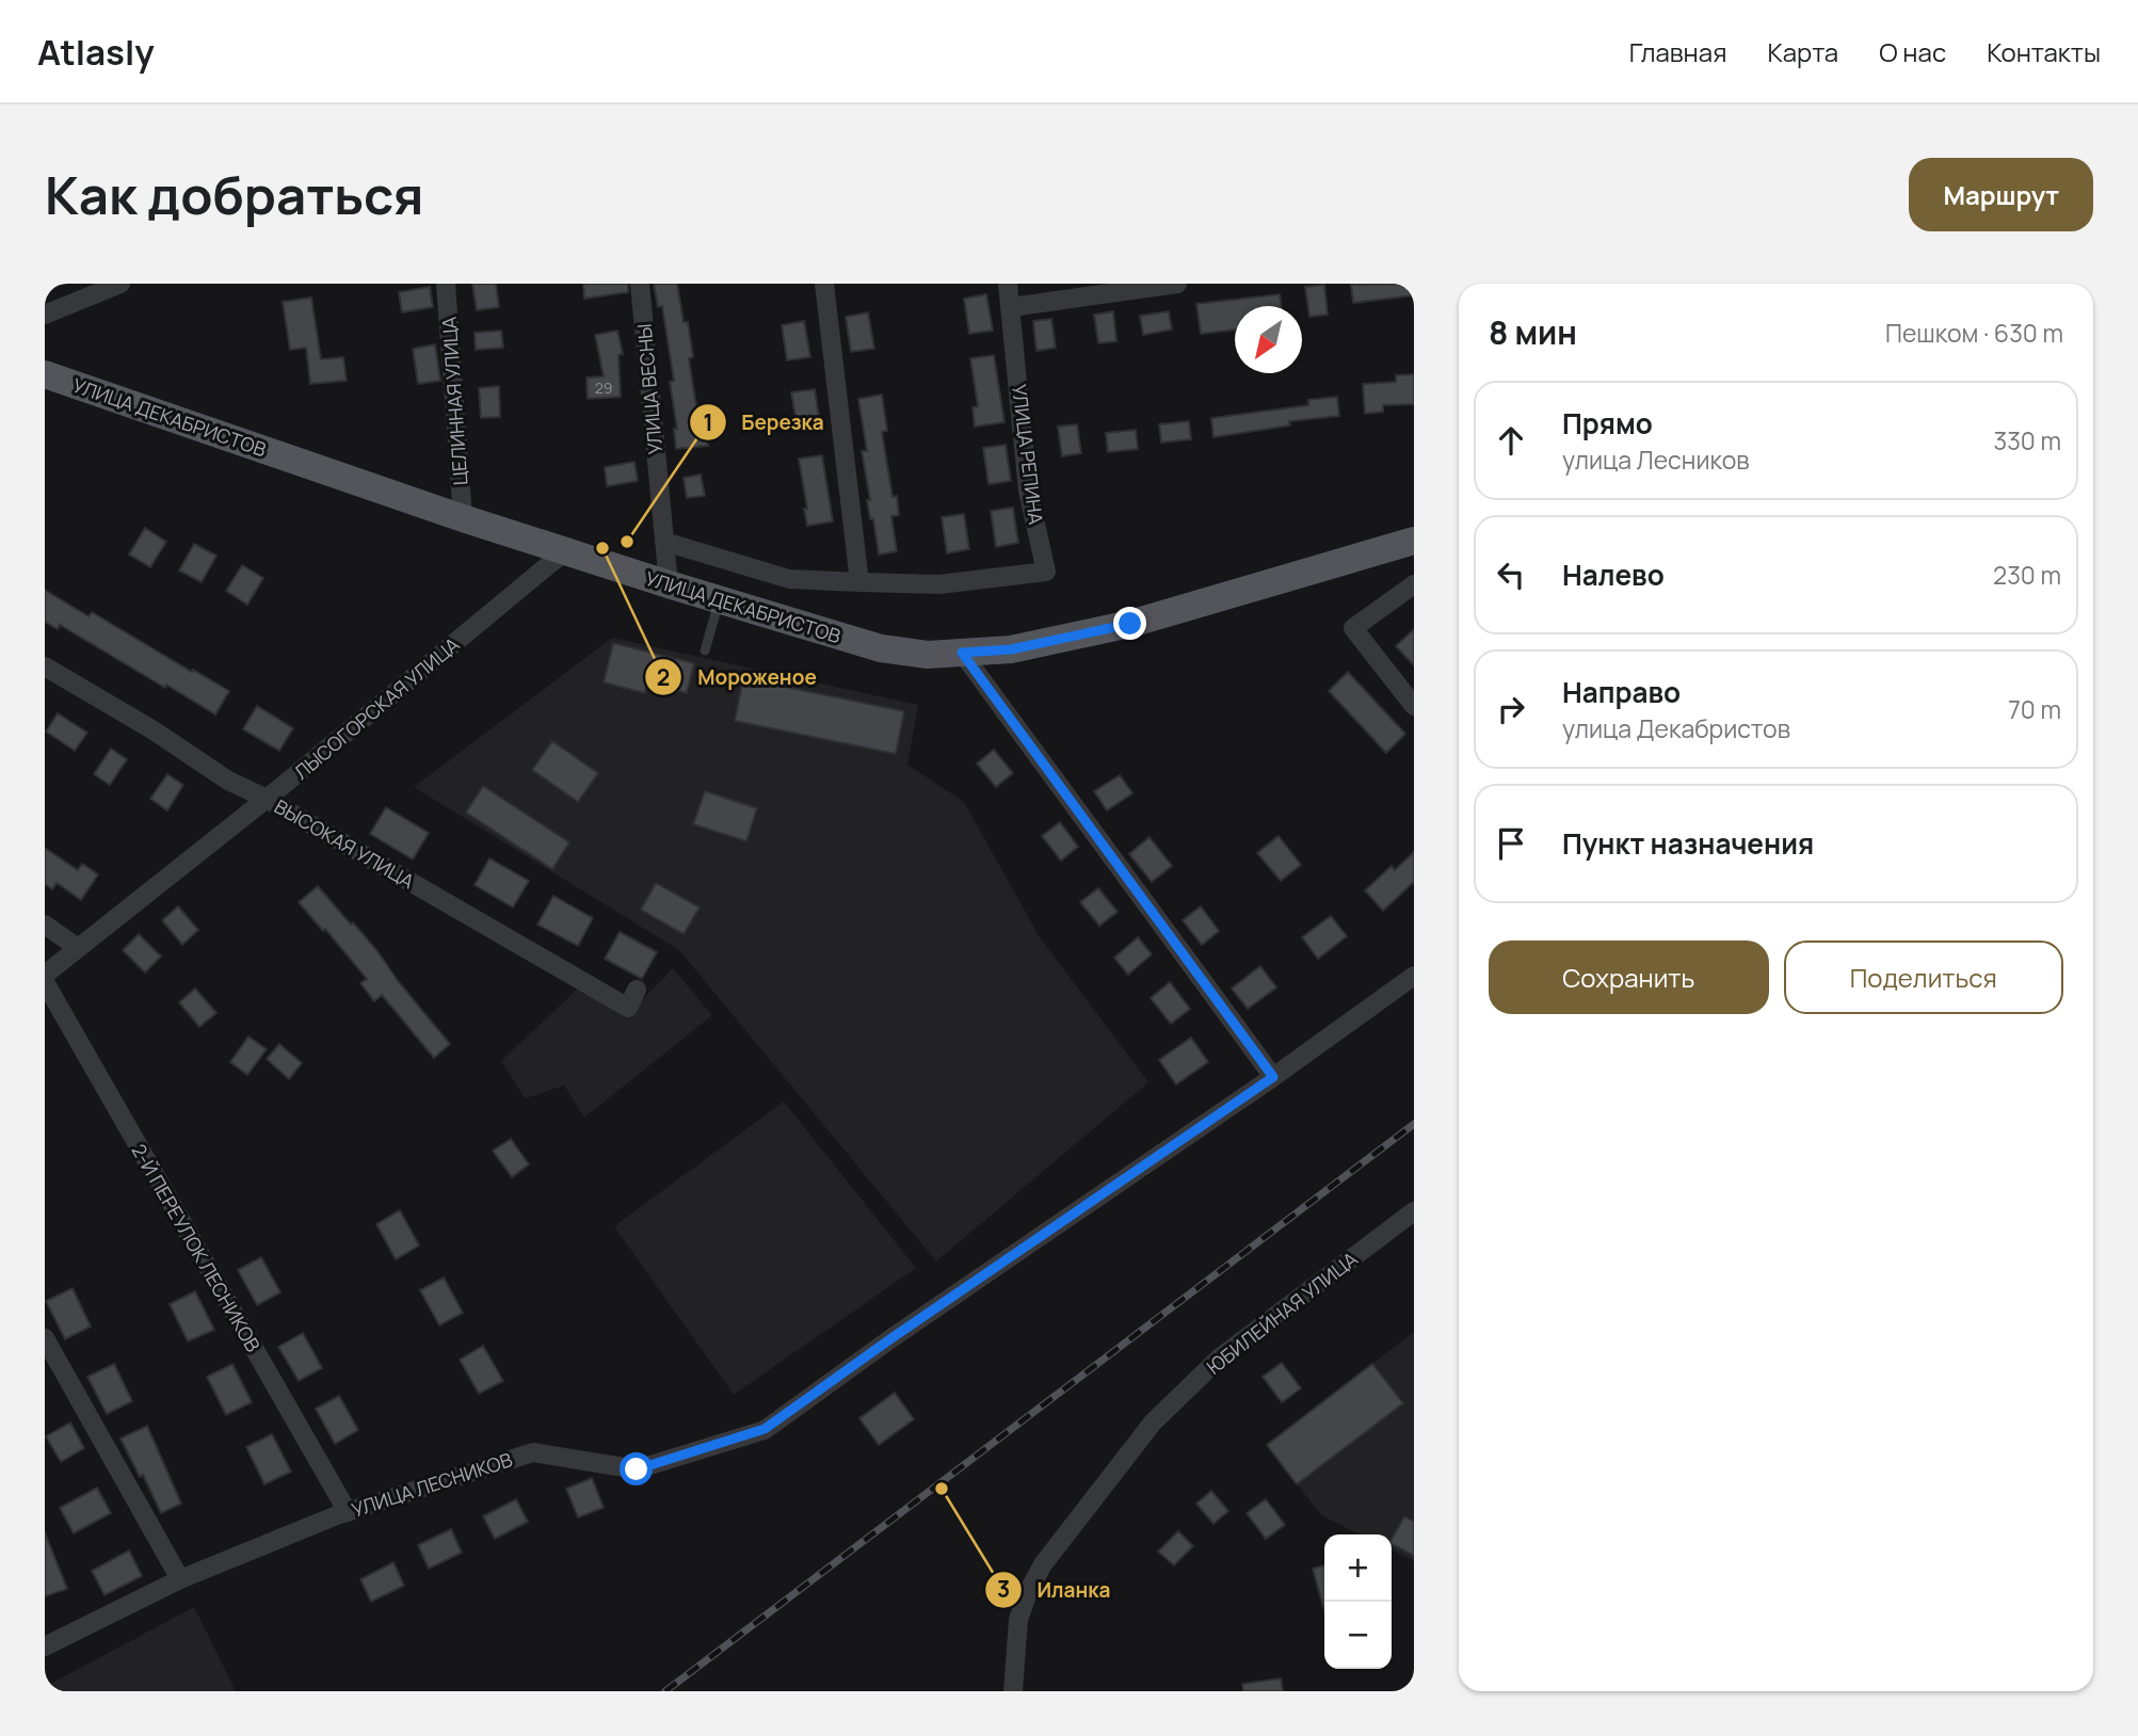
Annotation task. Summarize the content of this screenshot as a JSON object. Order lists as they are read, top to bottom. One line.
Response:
{"streets":{"main road":["УЛИЦА ДЕКАБРИСТОВ"],"street":["УЛИЦА ВЕСНЫ","ЦЕЛИННАЯ УЛИЦА","УЛИЦА РЕПИНА","ЛЫСОГОРСКАЯ УЛИЦА","ВЫСОКАЯ УЛИЦА","2-Й ПЕРЕУЛОК ЛЕСНИКОВ","ЮБИЛЕЙНАЯ УЛИЦА","УЛИЦА ЛЕСНИКОВ"]},"crossings":[["УЛИЦА ВЕСНЫ","УЛИЦА ДЕКАБРИСТОВ"],["ЦЕЛИННАЯ УЛИЦА","УЛИЦА ДЕКАБРИСТОВ"],["УЛИЦА ДЕКАБРИСТОВ","ЛЫСОГОРСКАЯ УЛИЦА"],["ЛЫСОГОРСКАЯ УЛИЦА","ВЫСОКАЯ УЛИЦА"],["2-Й ПЕРЕУЛОК ЛЕСНИКОВ","УЛИЦА ЛЕСНИКОВ"]],"places":["Березка","Мороженое","Иланка"],"house_numbers":["29"],"north":"bottom left","page":{"header":"Atlasly","nav":["Главная","Карта","О нас","Контакты"],"buttons":["Маршрут",["Сохранить","Поделиться"]],"title":"Как добраться","heading":["8 мин","Пешком · 630 m"],"list":[["Прямо","улица Лесников","330 m"],["Налево","230 m"],["Направо","улица Декабристов","70 m"],"Пункт назначения"],"map_buttons":["+","−"]}}
